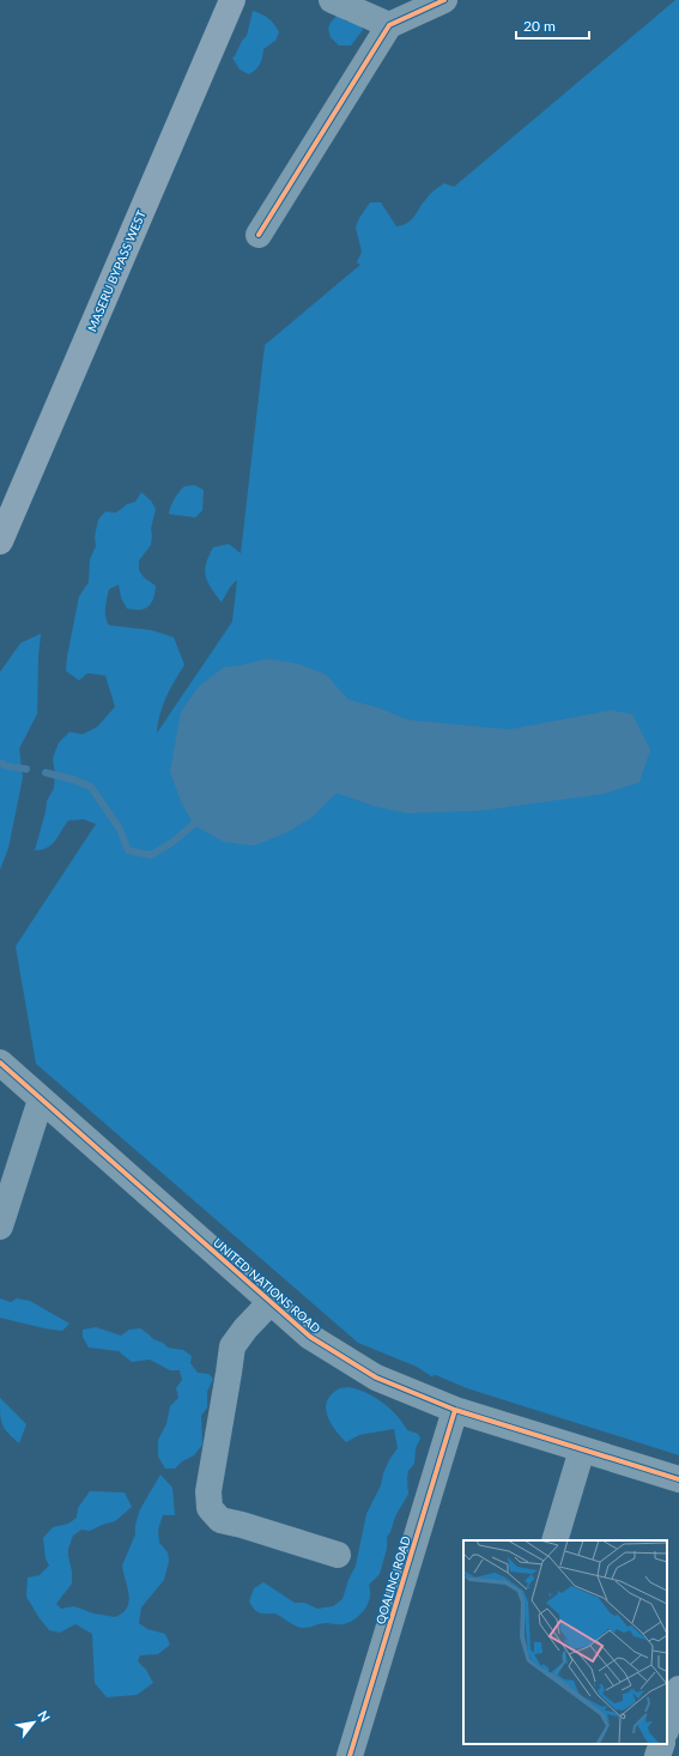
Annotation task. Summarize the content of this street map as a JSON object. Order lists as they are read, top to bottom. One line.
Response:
{"streets":{"main road":["MASERU BYPASS WEST"],"street":["UNITED NATIONS ROAD","QOALING ROAD"]},"crossings":[["UNITED NATIONS ROAD","QOALING ROAD"]],"scale_bar":"20 m","north":"top right"}
